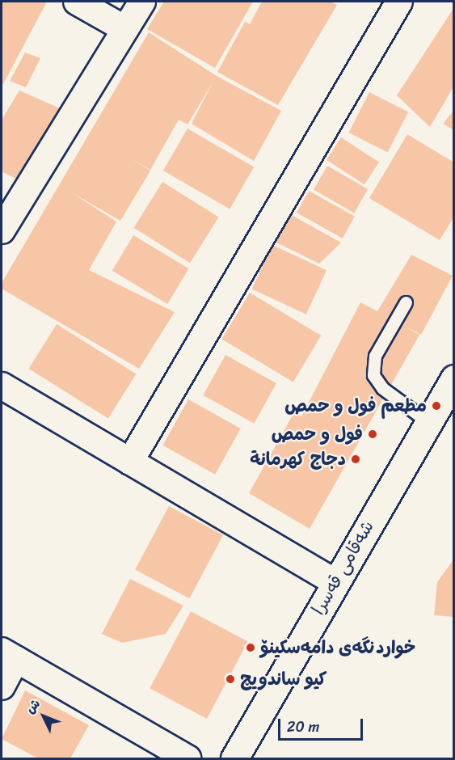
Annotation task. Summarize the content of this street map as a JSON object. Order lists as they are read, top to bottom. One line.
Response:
{"streets":{"street":["شەقامی قەسرا"]},"places":["مطعم فول و حمص","فول و حمص","دجاج كهرمانة","خواردنگەی دامەسکینۆ","کیو ساندویچ"],"scale_bar":"20 m","north":"top left"}
